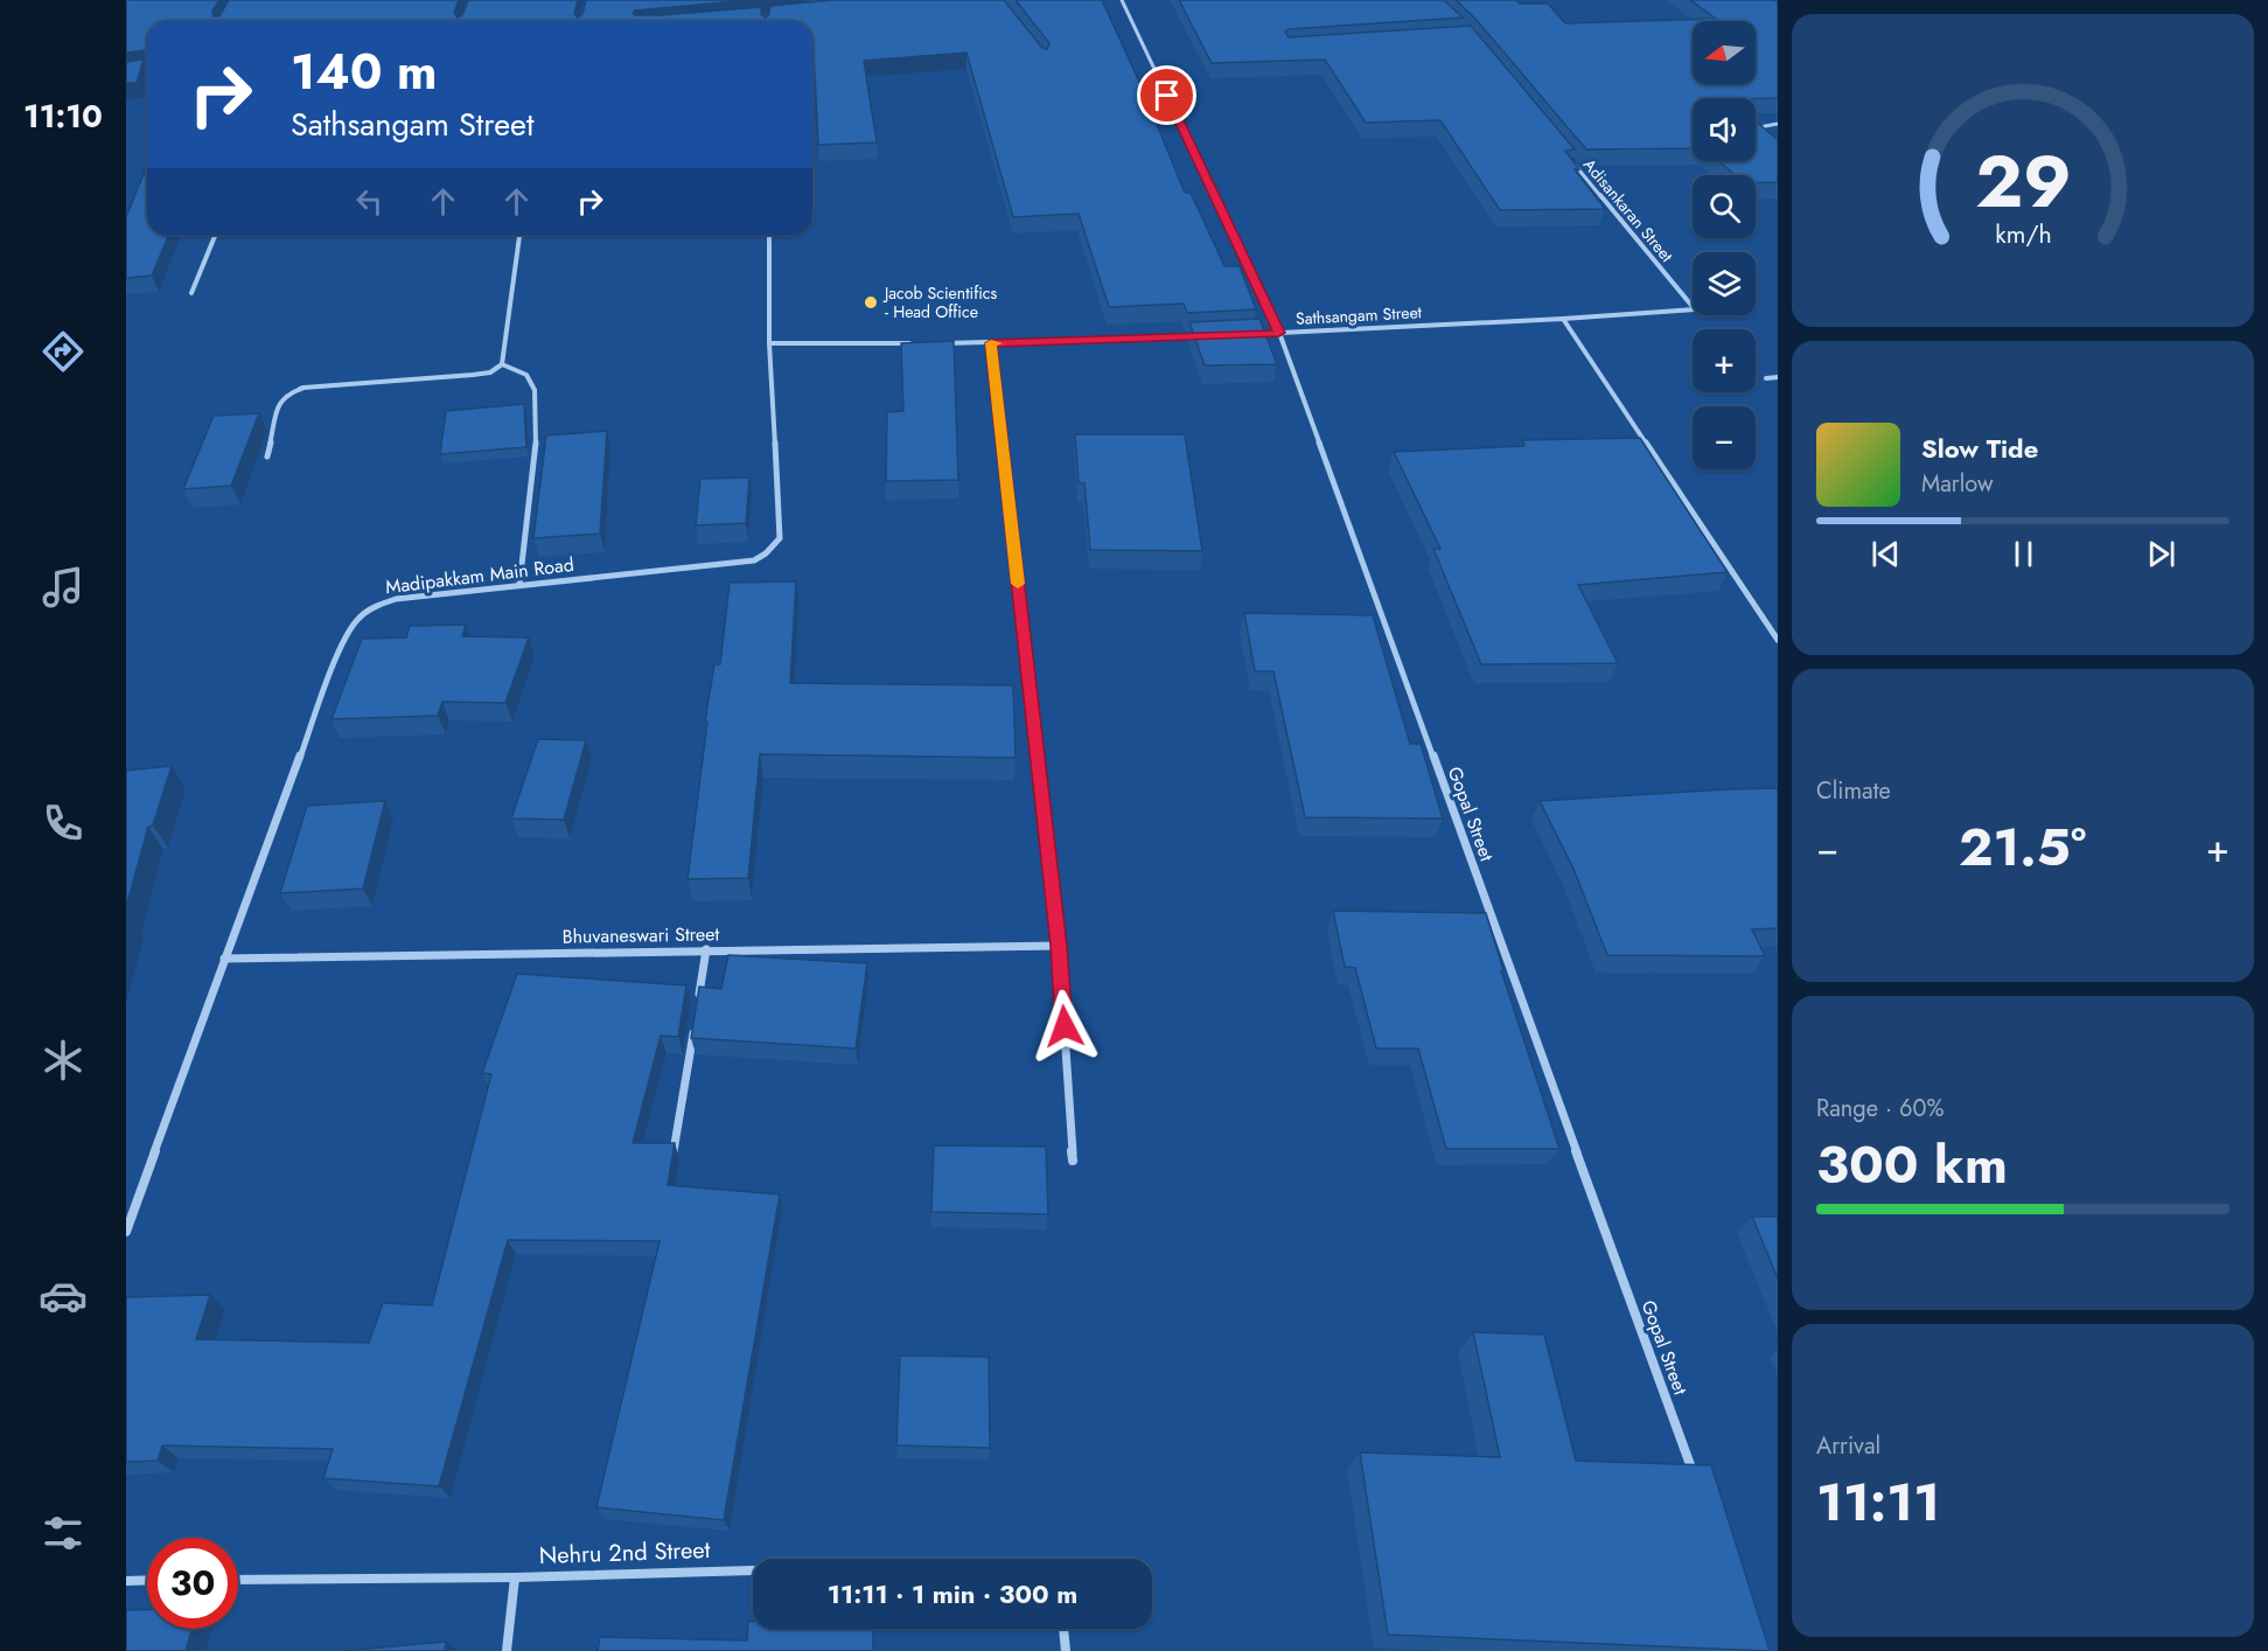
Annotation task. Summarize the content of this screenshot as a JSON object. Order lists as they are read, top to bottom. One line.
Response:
{"streets":{"street":["Adisankaran Street","Sathsangam Street","Madipakkam Main Road","Gopal Street","Bhuvaneswari Street","Nehru 2nd Street"]},"crossings":[["Sathsangam Street","Gopal Street"],["Madipakkam Main Road","Bhuvaneswari Street"]],"places":["Jacob Scientifics - Head Office"],"north":"left","page":{"tabs":"11:10","map_buttons":["+","−"],"turn":["140 m","Sathsangam Street"],"song":["Slow Tide","Marlow"],"tile":["Climate",["Range · 60%","300 km"],["Arrival","11:11"]],"heat":["−","21.5°","+"],"limit":"30","trip":"11:11 · 1 min · 300 m","gauge":["29","km/h"]}}
